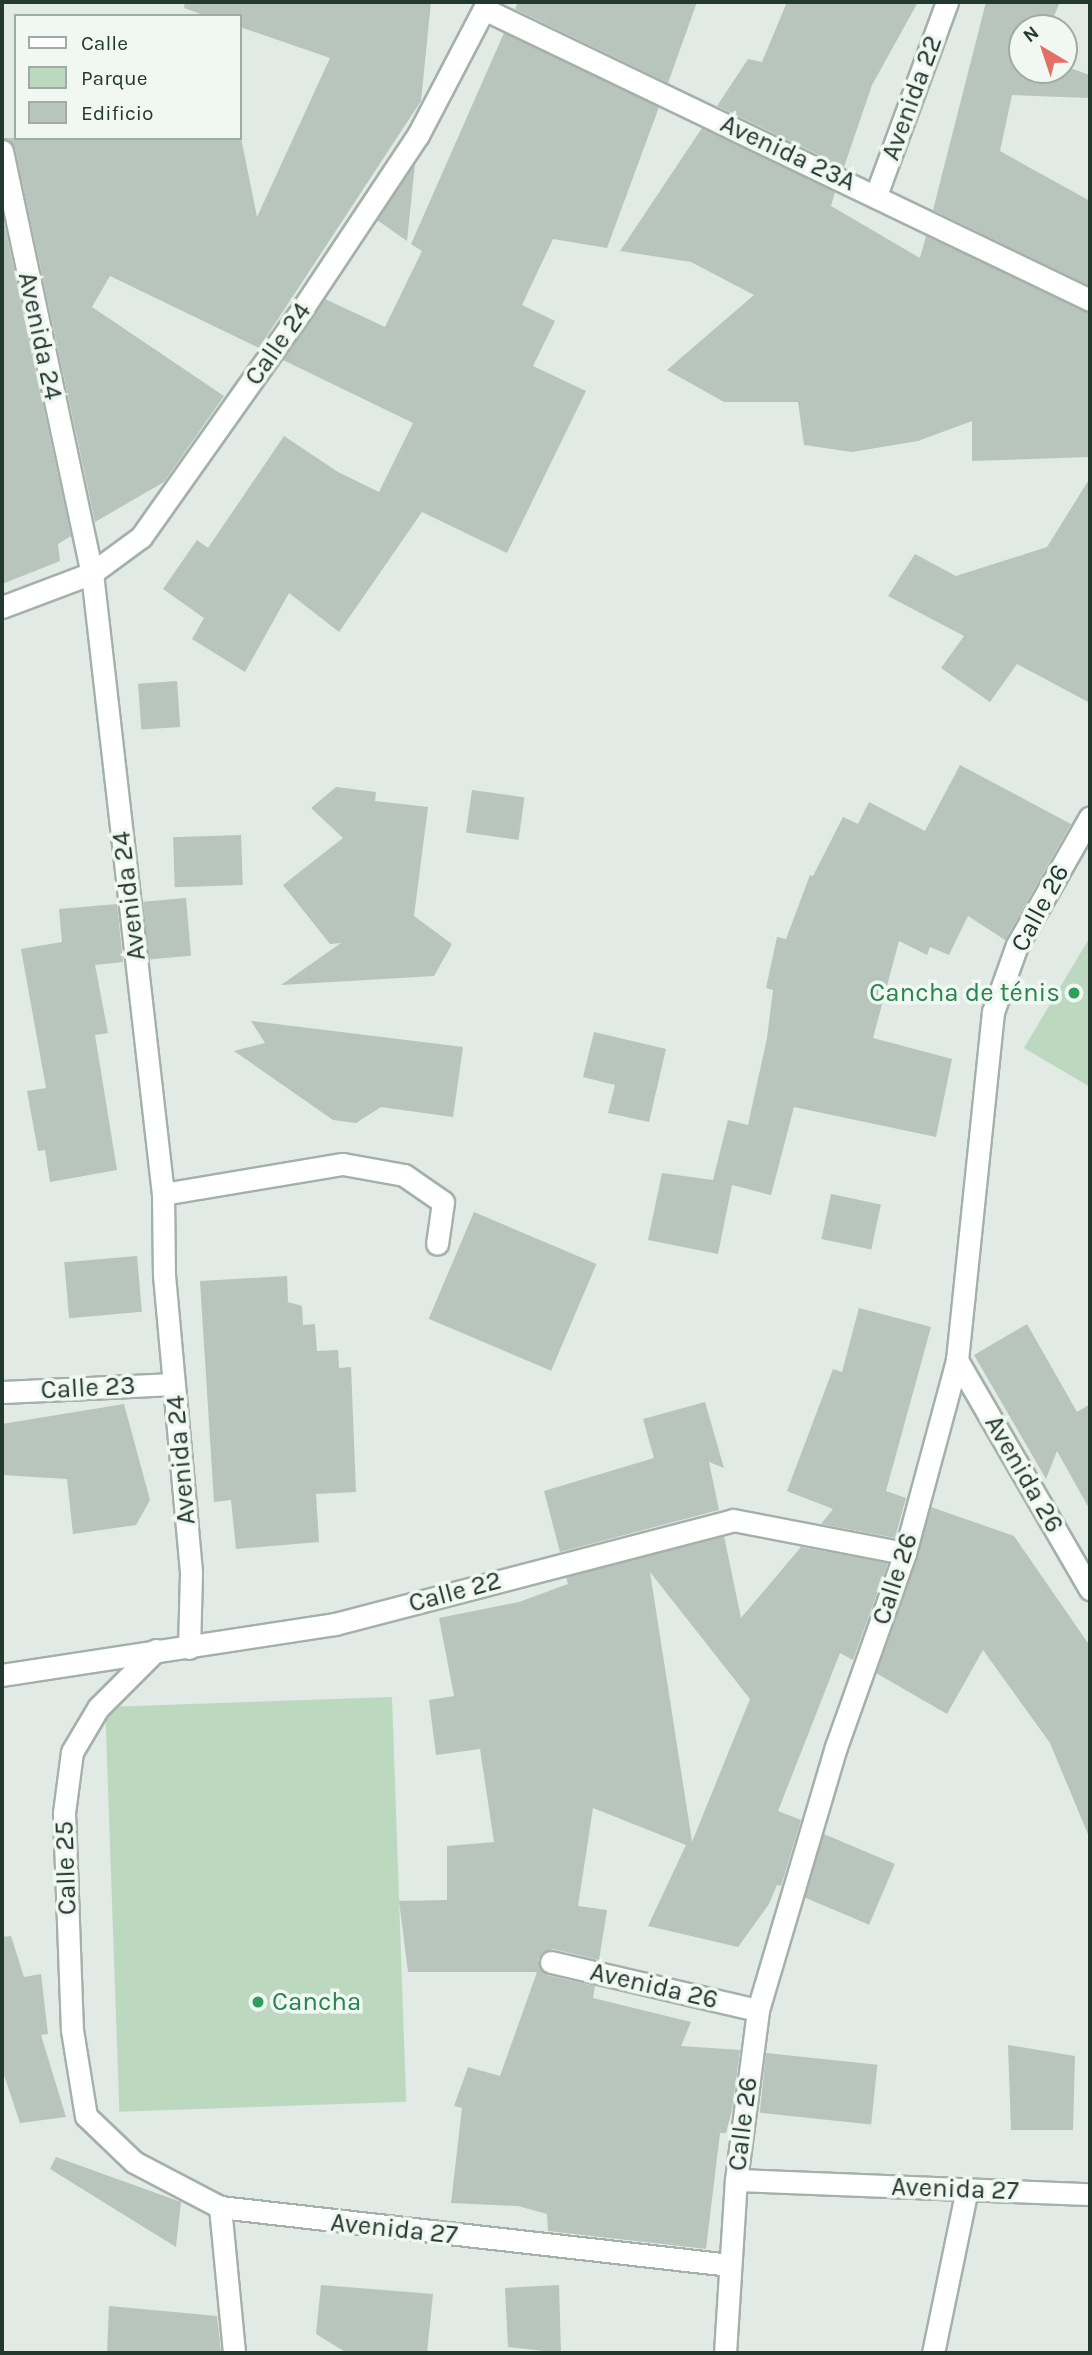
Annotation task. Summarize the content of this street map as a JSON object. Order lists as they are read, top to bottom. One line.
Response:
{"streets":{"street":["Avenida 22","Avenida 23A","Avenida 24","Calle 24","Calle 26","Calle 23","Avenida 26","Calle 22","Calle 25","Avenida 27"]},"crossings":[["Avenida 22","Avenida 23A"],["Avenida 23A","Calle 24"],["Avenida 24","Calle 24"],["Avenida 24","Calle 23"],["Avenida 24","Calle 22"],["Calle 26","Avenida 26"],["Calle 26","Calle 22"],["Calle 26","Avenida 27"],["Calle 22","Calle 25"],["Calle 25","Avenida 27"]],"places":["Cancha de ténis","Cancha"],"legend":["Calle","Parque","Edificio"],"north":"top left"}
